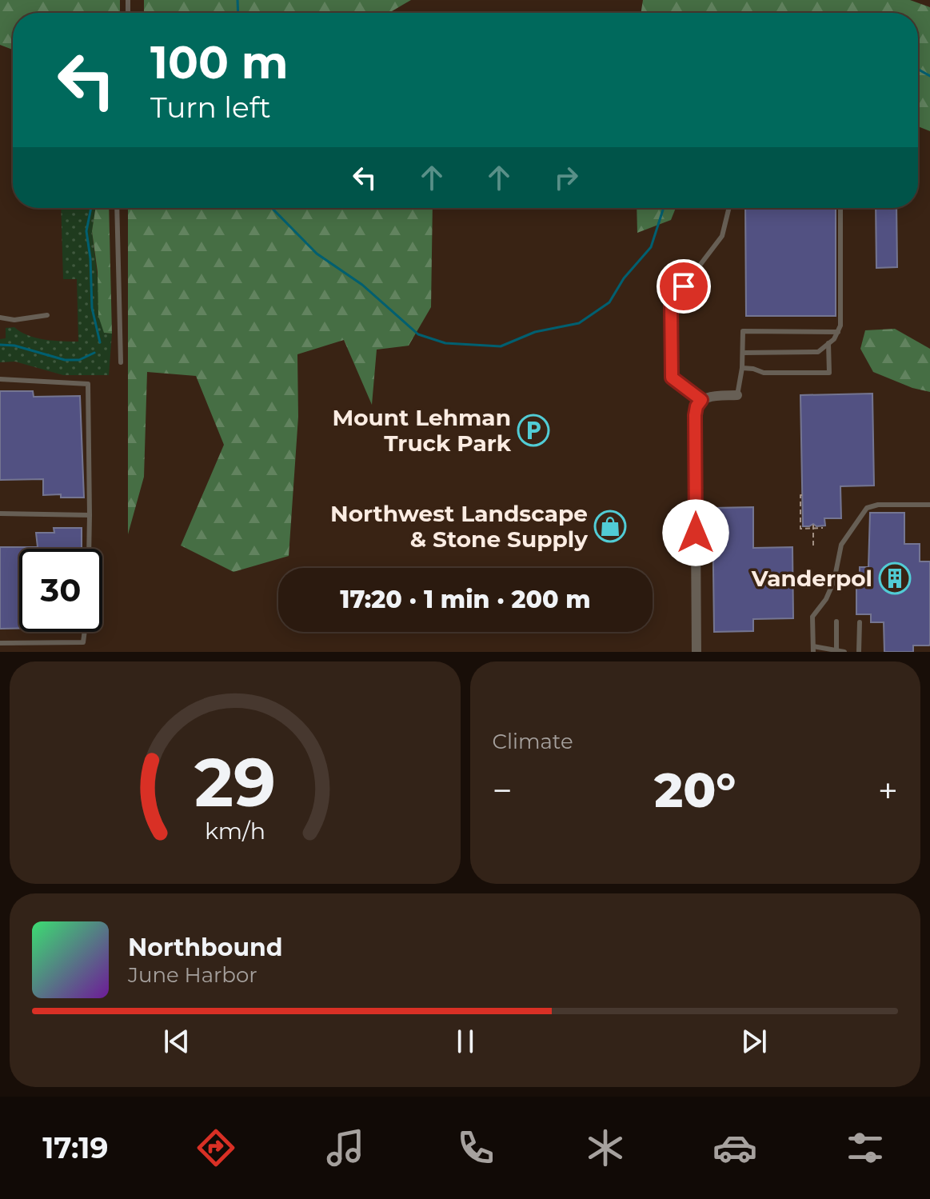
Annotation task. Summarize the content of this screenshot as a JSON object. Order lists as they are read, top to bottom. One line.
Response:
{"places":{"parking":["Mount Lehman Truck Park"],"shop":["Northwest Landscape & Stone Supply"],"building":["Vanderpol"]},"page":{"turn":["100 m","Turn left"],"limit":"30","trip":"17:20 · 1 min · 200 m","tile":"Climate","heat":["−","20°","+"],"song":["Northbound","June Harbor"],"tabs":"17:19","gauge":["29","km/h"]}}
